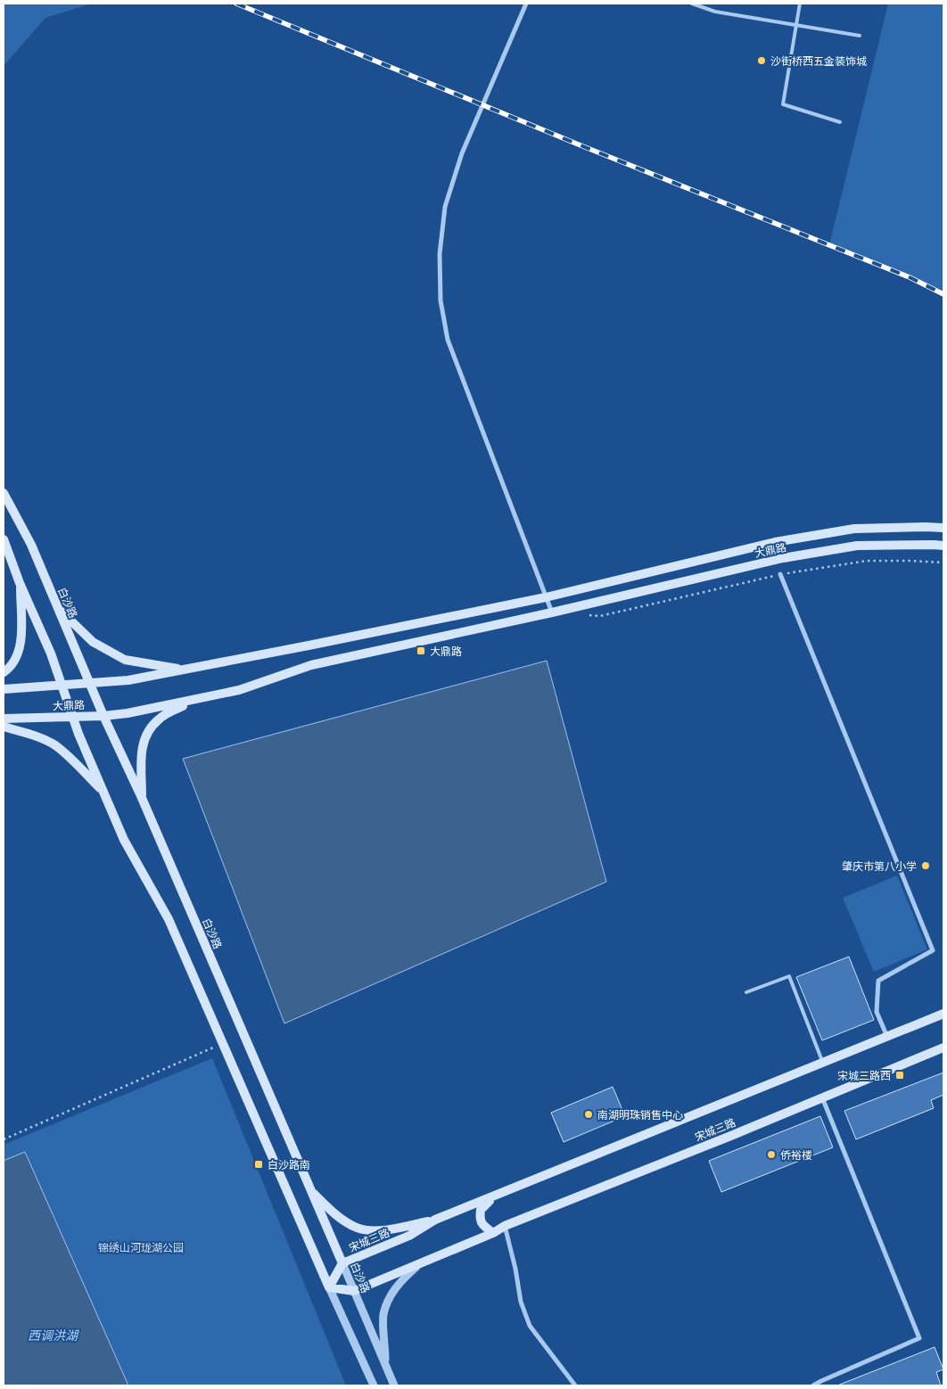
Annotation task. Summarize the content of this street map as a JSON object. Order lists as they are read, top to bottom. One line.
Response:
{"streets":{"main road":["大鼎路","白沙路","宋城三路"]},"crossings":[["大鼎路","白沙路"],["白沙路","宋城三路"]],"water":["西调洪湖"],"parks":["锦绣山河珑湖公园"],"places":{"other":["沙街桥西五金装饰城","肇庆市第八小学","南湖明珠销售中心","侨裕楼"],"transit":["大鼎路","宋城三路西","白沙路南"]}}
